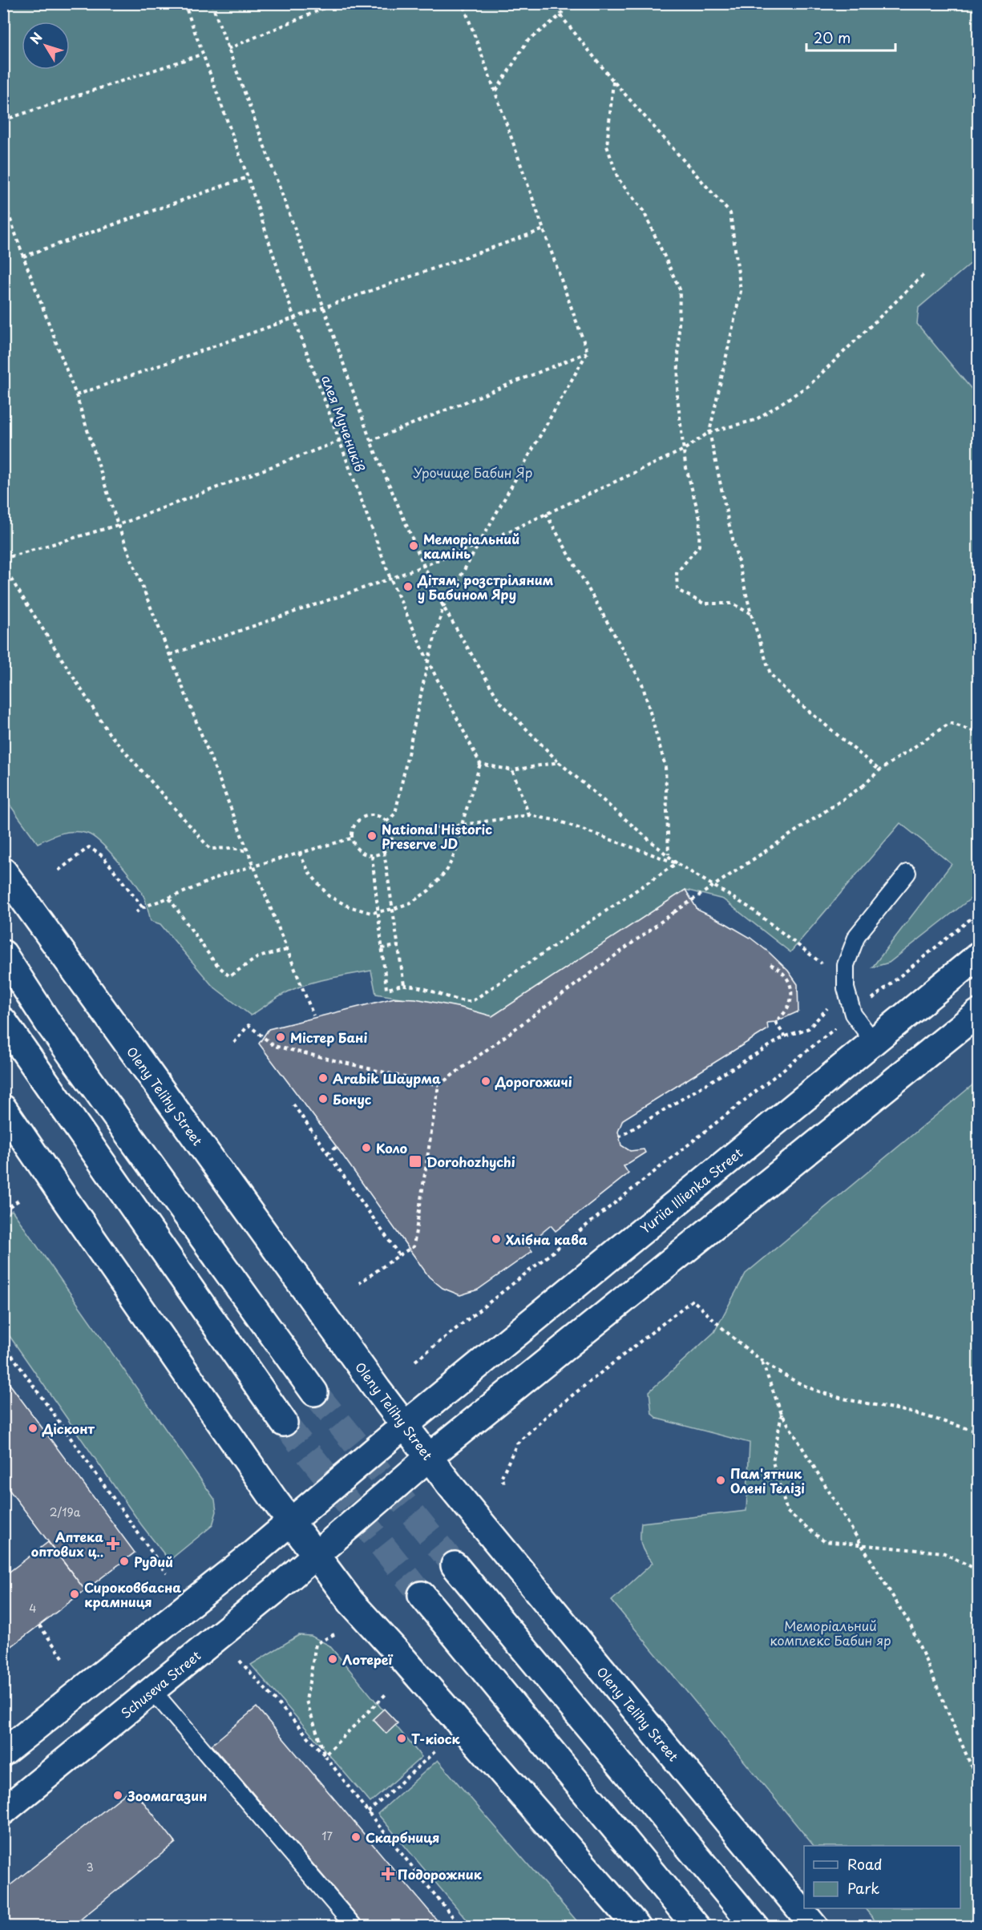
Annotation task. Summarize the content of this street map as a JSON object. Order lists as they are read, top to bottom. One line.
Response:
{"streets":{"main road":["Oleny Telihy Street","Yuriia Illienka Street","Schuseva Street"],"path":["алея Мучеників"]},"crossings":[["Oleny Telihy Street","Yuriia Illienka Street"],["Oleny Telihy Street","Schuseva Street"]],"parks":["Урочище Бабин Яр","Меморіальний комплекс Бабин яр"],"places":{"other":["Меморіальний камінь","Дітям, розстріляним у Бабином Яру","National Historic Preserve JD","Містер Бані","Arabik Шаурма","Дорогожичі","Бонус","Коло","Хлібна кава","Дісконт","Пам'ятник Олені Телізі","Рудий","Сироковбасна крамниця","Лотереї","Т-кіоск","Зоомагазин","Скарбниця"],"transit":["Dorohozhychi"],"health":["Аптека оптових ц‥","Подорожник"]},"house_numbers":["2/19a","4","17","3"],"legend":["Road","Park"],"scale_bar":"20 m","north":"top left"}
